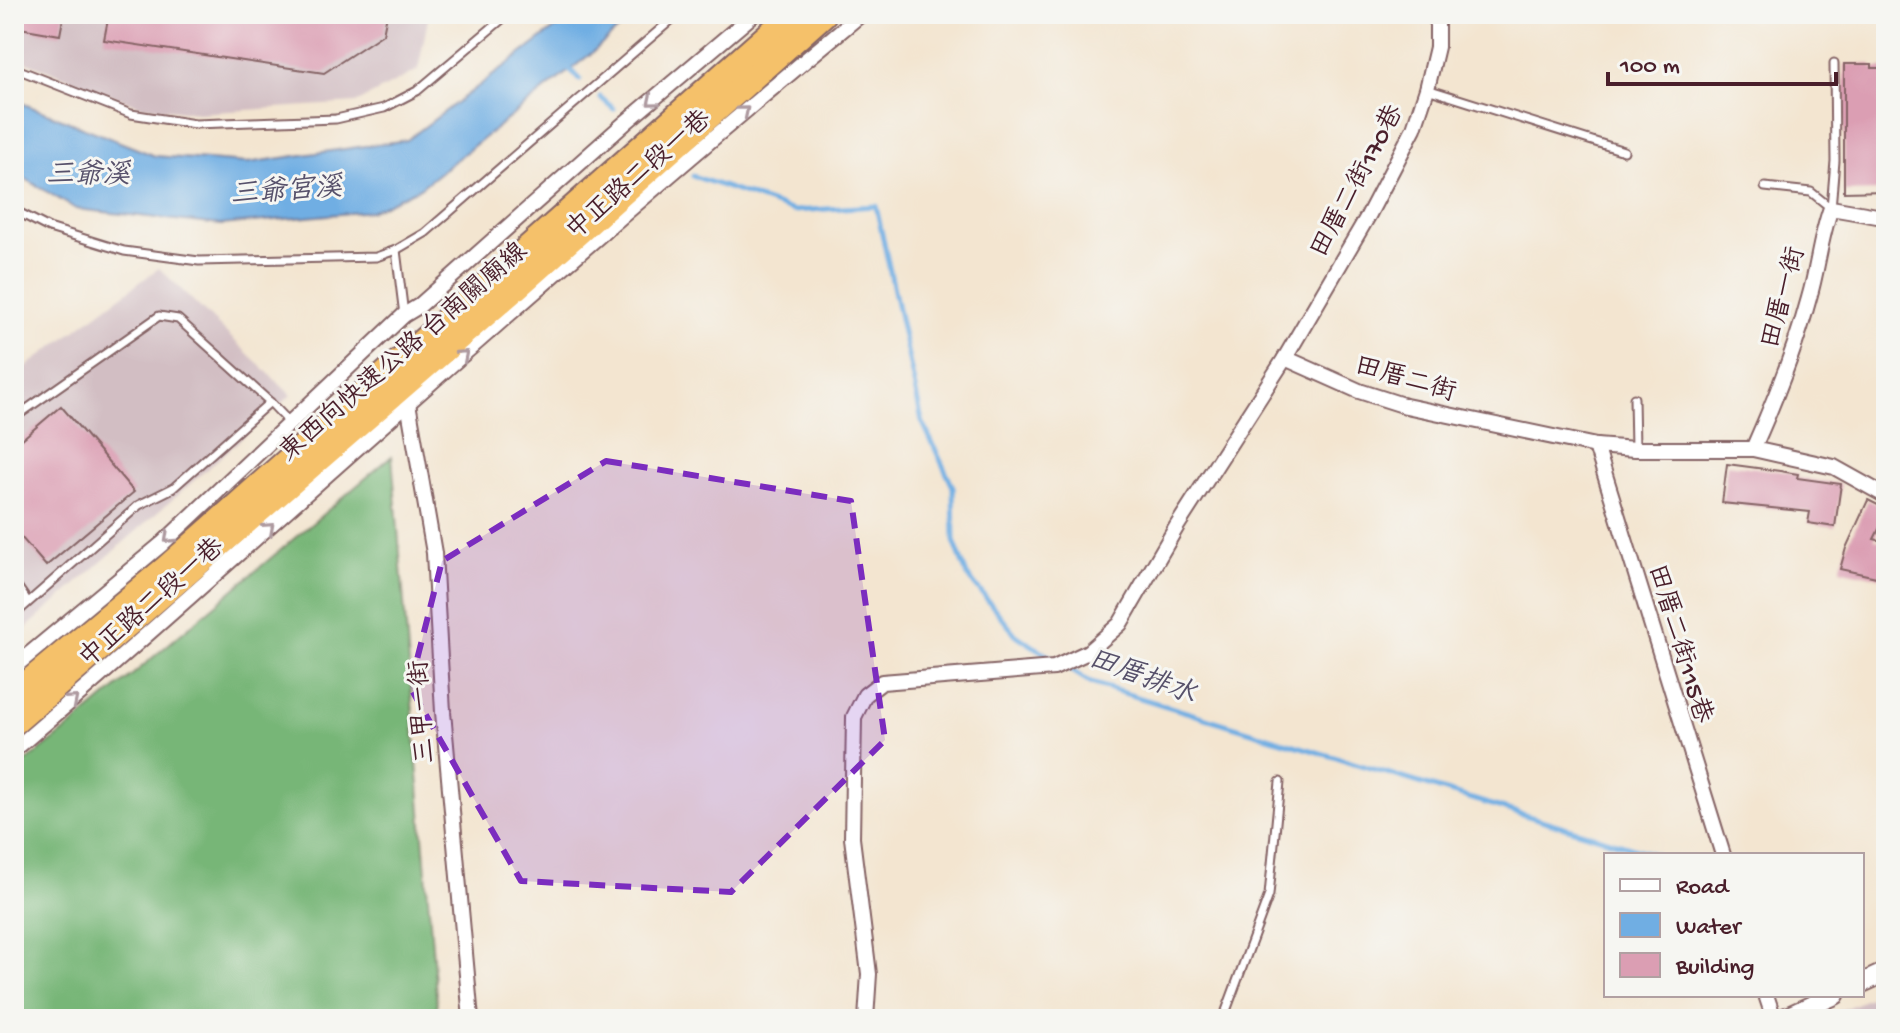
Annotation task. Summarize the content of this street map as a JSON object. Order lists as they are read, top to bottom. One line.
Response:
{"streets":{"highway":["東西向快速公路 台南關廟線"],"street":["中正路二段一巷","田厝二街170巷","田厝一街","田厝二街","田厝二街115巷","三甲一街"]},"crossings":[["中正路二段一巷","三甲一街"],["田厝二街170巷","田厝二街"],["田厝一街","田厝二街"],["田厝二街","田厝二街115巷"]],"water":["三爺溪","三爺宮溪","田厝排水"],"legend":["Road","Water","Building"],"scale_bar":"100 m"}
